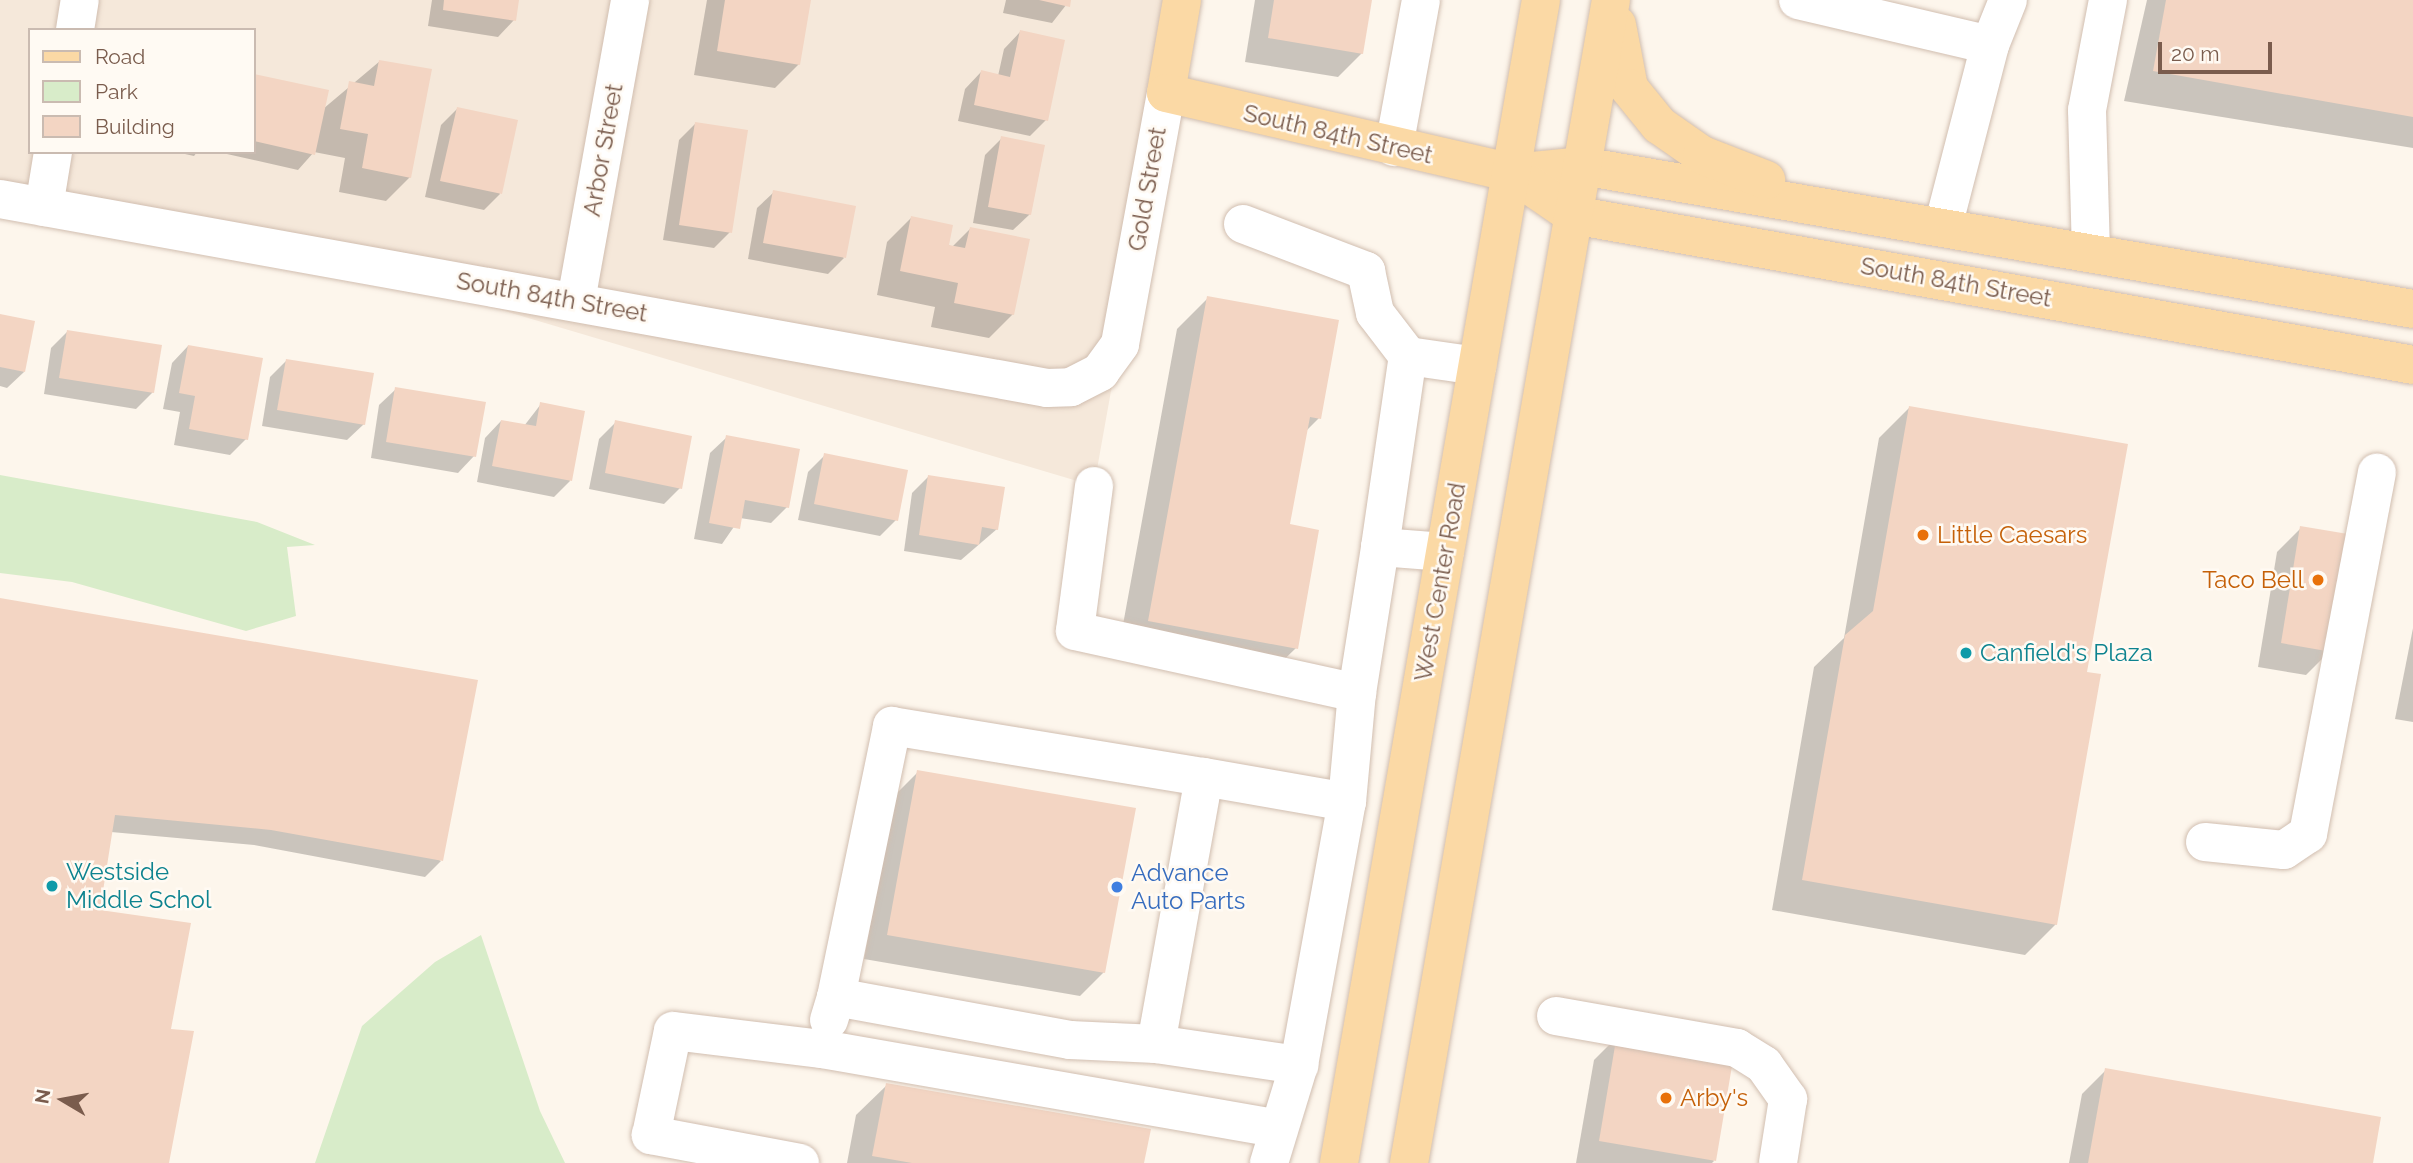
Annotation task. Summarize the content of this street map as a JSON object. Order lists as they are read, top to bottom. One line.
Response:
{"streets":{"main road":["South 84th Street","Gold Street","West Center Road"],"street":["Arbor Street"]},"crossings":[["South 84th Street","Arbor Street"],["South 84th Street","Gold Street"],["South 84th Street","West Center Road"]],"places":["Little Caesars","Taco Bell","Canfield's Plaza","Westside Middle Schol","Advance Auto Parts","Arby's"],"legend":["Road","Park","Building"],"scale_bar":"20 m","north":"left"}
